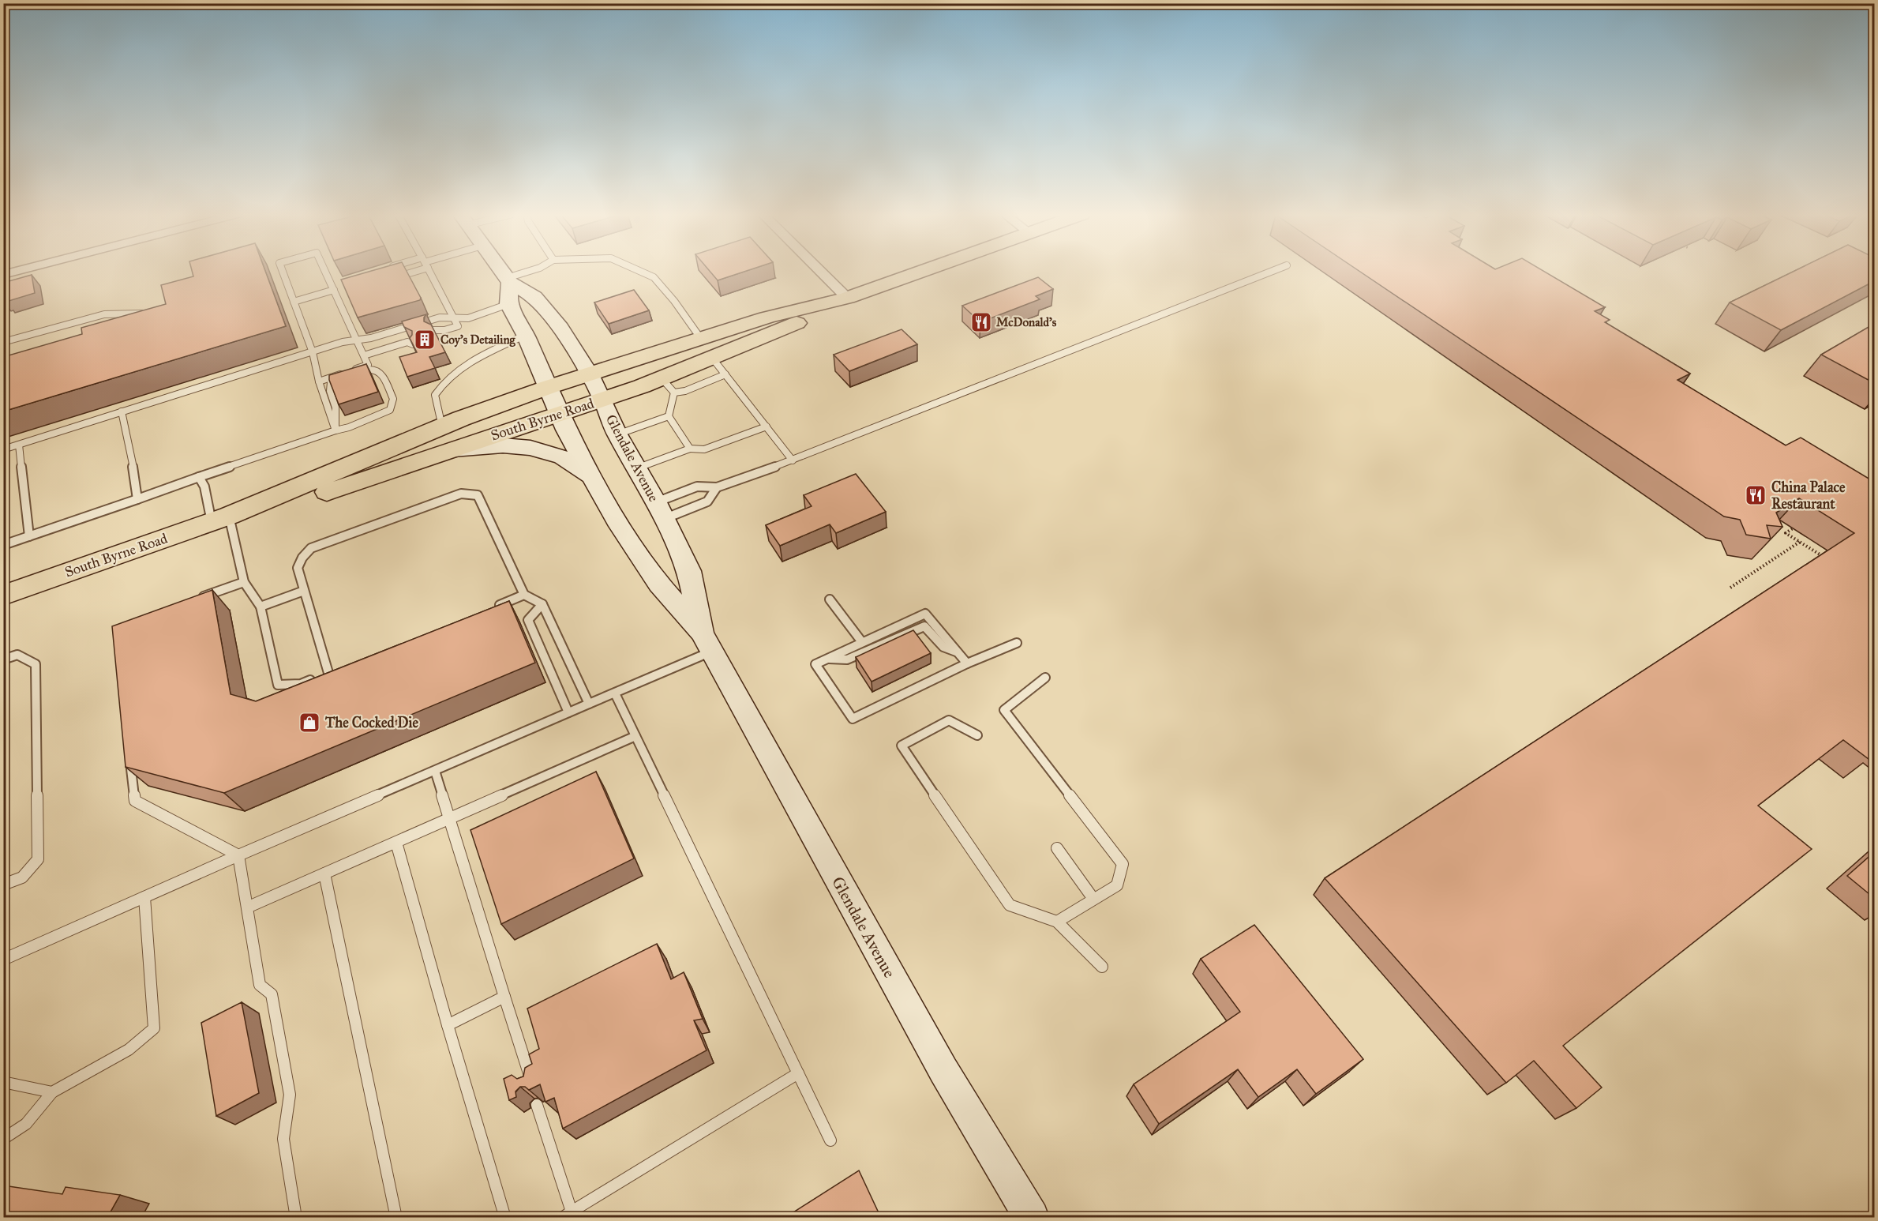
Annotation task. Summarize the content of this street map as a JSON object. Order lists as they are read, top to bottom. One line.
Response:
{"streets":{"main road":["South Byrne Road","Glendale Avenue"]},"crossings":[["South Byrne Road","Glendale Avenue"]],"places":{"restaurant":["McDonald's","China Palace Restaurant"],"building":["Coy's Detailing"],"shop":["The Cocked Die"]}}
